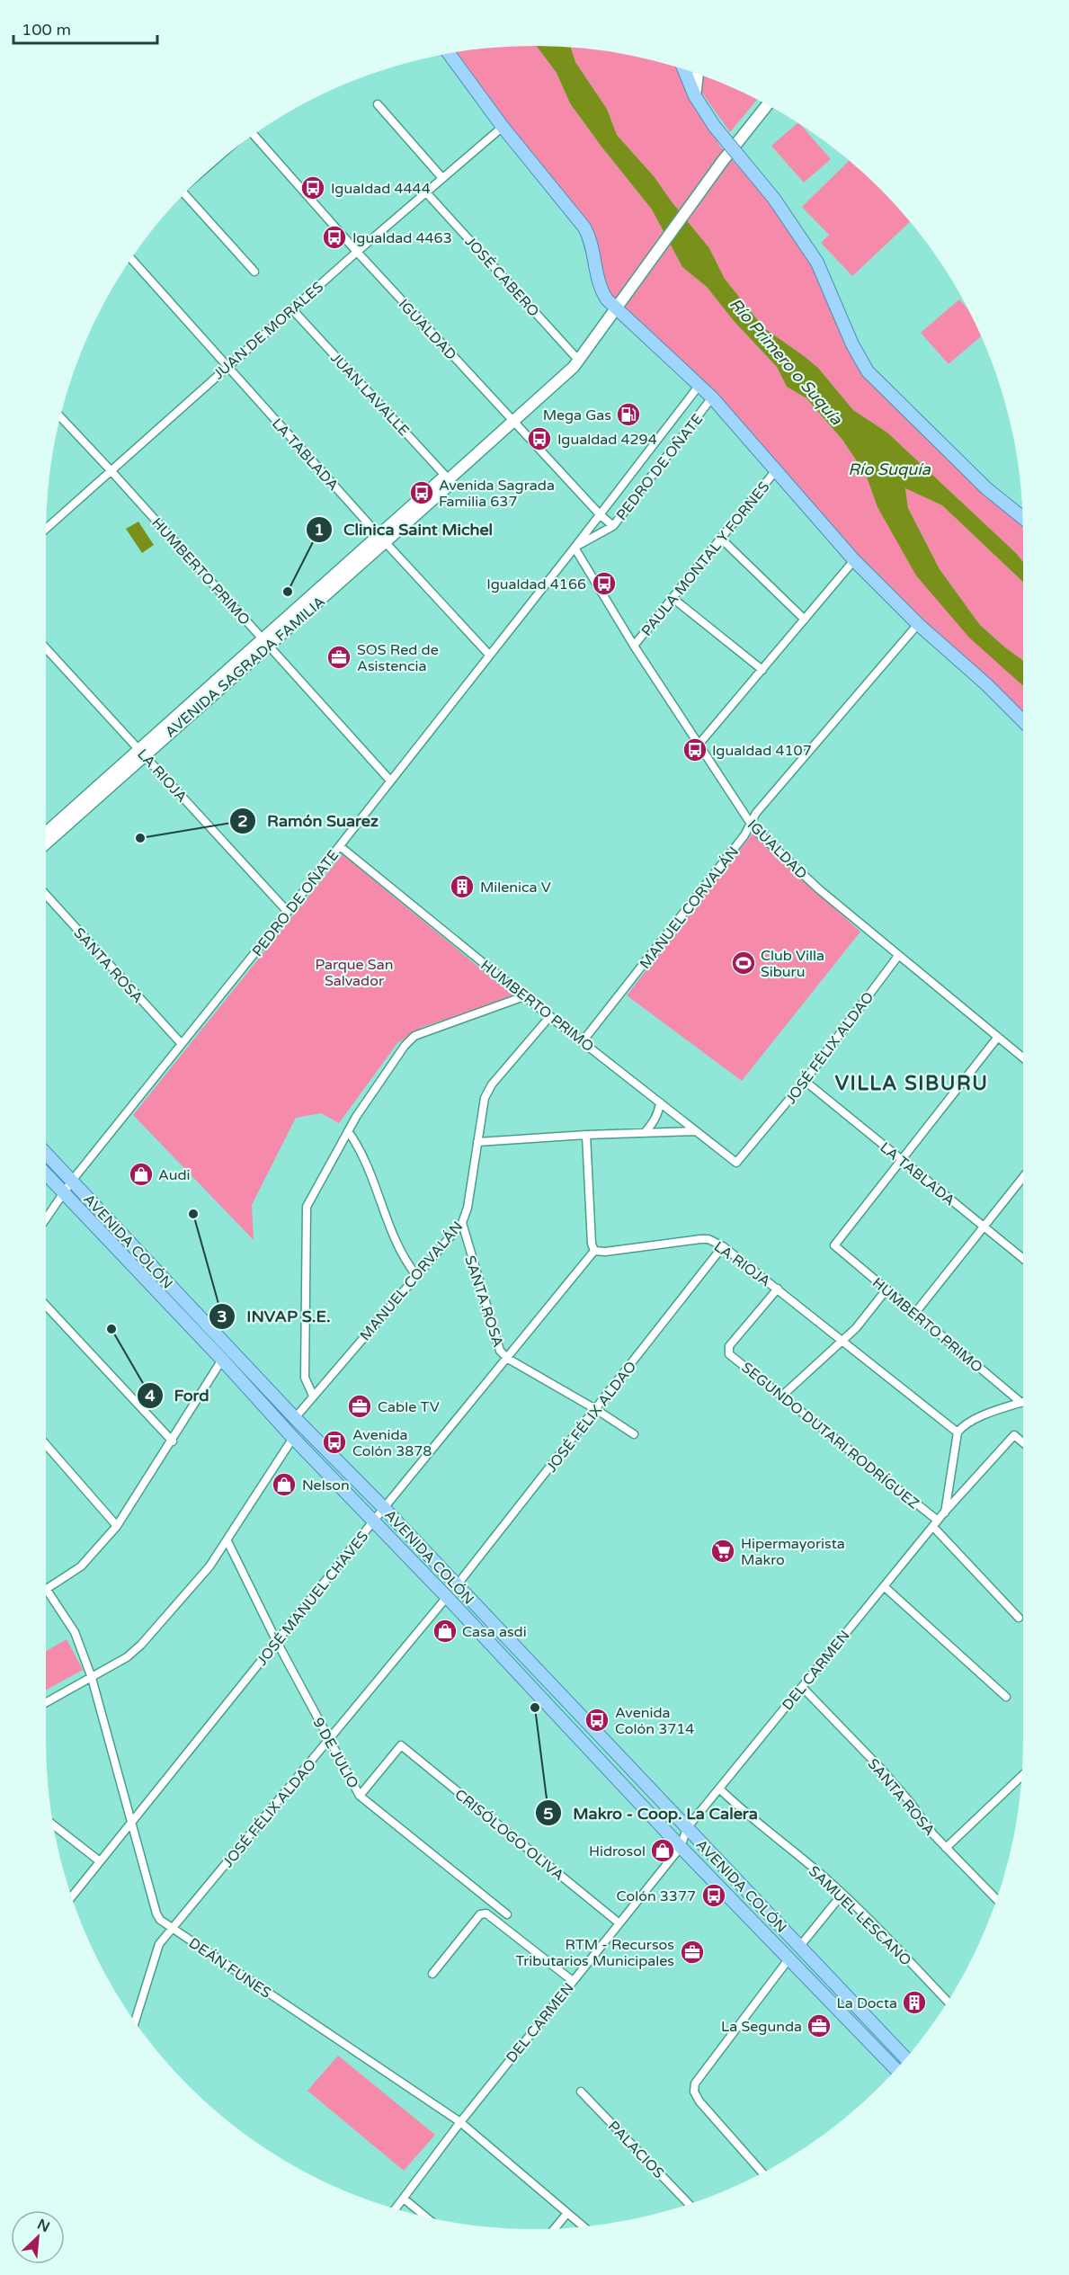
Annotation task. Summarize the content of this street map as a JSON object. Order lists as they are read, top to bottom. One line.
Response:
{"streets":{"main road":["AVENIDA SAGRADA FAMILIA","AVENIDA COLÓN"],"street":["JOSÉ CABERO","IGUALDAD","JUAN DE MORALES","JUAN LAVALLE","LA TABLADA","PEDRO DE OÑATE","PAULA MONTAL Y FORNES","HUMBERTO PRIMO","LA RIOJA","MANUEL CORVALÁN","SANTA ROSA","JOSÉ FÉLIX ALDAO","SEGUNDO DUTARI RODRÍGUEZ","JOSÉ MANUEL CHAVES","DEL CARMEN","9 DE JULIO","CRISÓLOGO OLIVA","SAMUEL LESCANO","DEÁN FUNES","PALACIOS"]},"crossings":[["JOSÉ CABERO","JUAN DE MORALES"],["JOSÉ CABERO","AVENIDA SAGRADA FAMILIA"],["IGUALDAD","JUAN DE MORALES"],["IGUALDAD","PEDRO DE OÑATE"],["IGUALDAD","PAULA MONTAL Y FORNES"],["IGUALDAD","AVENIDA SAGRADA FAMILIA"],["IGUALDAD","MANUEL CORVALÁN"],["IGUALDAD","JOSÉ FÉLIX ALDAO"],["JUAN DE MORALES","JUAN LAVALLE"],["JUAN DE MORALES","LA TABLADA"],["JUAN DE MORALES","HUMBERTO PRIMO"],["JUAN LAVALLE","AVENIDA SAGRADA FAMILIA"],["LA TABLADA","PEDRO DE OÑATE"],["LA TABLADA","HUMBERTO PRIMO"],["LA TABLADA","AVENIDA SAGRADA FAMILIA"],["LA TABLADA","JOSÉ FÉLIX ALDAO"],["PEDRO DE OÑATE","HUMBERTO PRIMO"],["PEDRO DE OÑATE","LA RIOJA"],["PEDRO DE OÑATE","SANTA ROSA"],["PEDRO DE OÑATE","AVENIDA COLÓN"],["HUMBERTO PRIMO","AVENIDA SAGRADA FAMILIA"],["HUMBERTO PRIMO","MANUEL CORVALÁN"],["HUMBERTO PRIMO","JOSÉ FÉLIX ALDAO"],["AVENIDA SAGRADA FAMILIA","LA RIOJA"],["LA RIOJA","JOSÉ FÉLIX ALDAO"],["LA RIOJA","SEGUNDO DUTARI RODRÍGUEZ"],["LA RIOJA","JOSÉ MANUEL CHAVES"],["LA RIOJA","DEL CARMEN"],["MANUEL CORVALÁN","SANTA ROSA"],["MANUEL CORVALÁN","AVENIDA COLÓN"],["SANTA ROSA","JOSÉ FÉLIX ALDAO"],["SANTA ROSA","JOSÉ MANUEL CHAVES"],["SANTA ROSA","DEL CARMEN"],["JOSÉ FÉLIX ALDAO","AVENIDA COLÓN"],["JOSÉ FÉLIX ALDAO","9 DE JULIO"],["JOSÉ FÉLIX ALDAO","DEÁN FUNES"],["AVENIDA COLÓN","JOSÉ MANUEL CHAVES"],["AVENIDA COLÓN","DEL CARMEN"],["SEGUNDO DUTARI RODRÍGUEZ","DEL CARMEN"],["JOSÉ MANUEL CHAVES","9 DE JULIO"],["JOSÉ MANUEL CHAVES","DEÁN FUNES"],["DEL CARMEN","CRISÓLOGO OLIVA"],["DEL CARMEN","SAMUEL LESCANO"],["DEL CARMEN","DEÁN FUNES"],["9 DE JULIO","CRISÓLOGO OLIVA"]],"districts":["VILLA SIBURU"],"water":["Río Primero o Suquía","Río Suquía"],"parks":["Parque San Salvador"],"places":{"bus stop":["Igualdad 4444","Igualdad 4463","Igualdad 4294","Avenida Sagrada Familia 637","Igualdad 4166","Igualdad 4107","Avenida Colón 3878","Avenida Colón 3714","Colón 3377"],"fuel station":["Mega Gas"],"other":["Clinica Saint Michel","Ramón Suarez","INVAP S.E.","Ford","Makro - Coop. La Calera"],"office":["SOS Red de Asistencia","Cable TV","RTM - Recursos Tributarios Municipales","La Segunda"],"building":["Milenica V","La Docta"],"sports":["Club Villa Siburu"],"shop":["Audi","Nelson","Casa asdi","Hidrosol"],"supermarket":["Hipermayorista Makro"]},"scale_bar":"100 m","north":"top right"}
